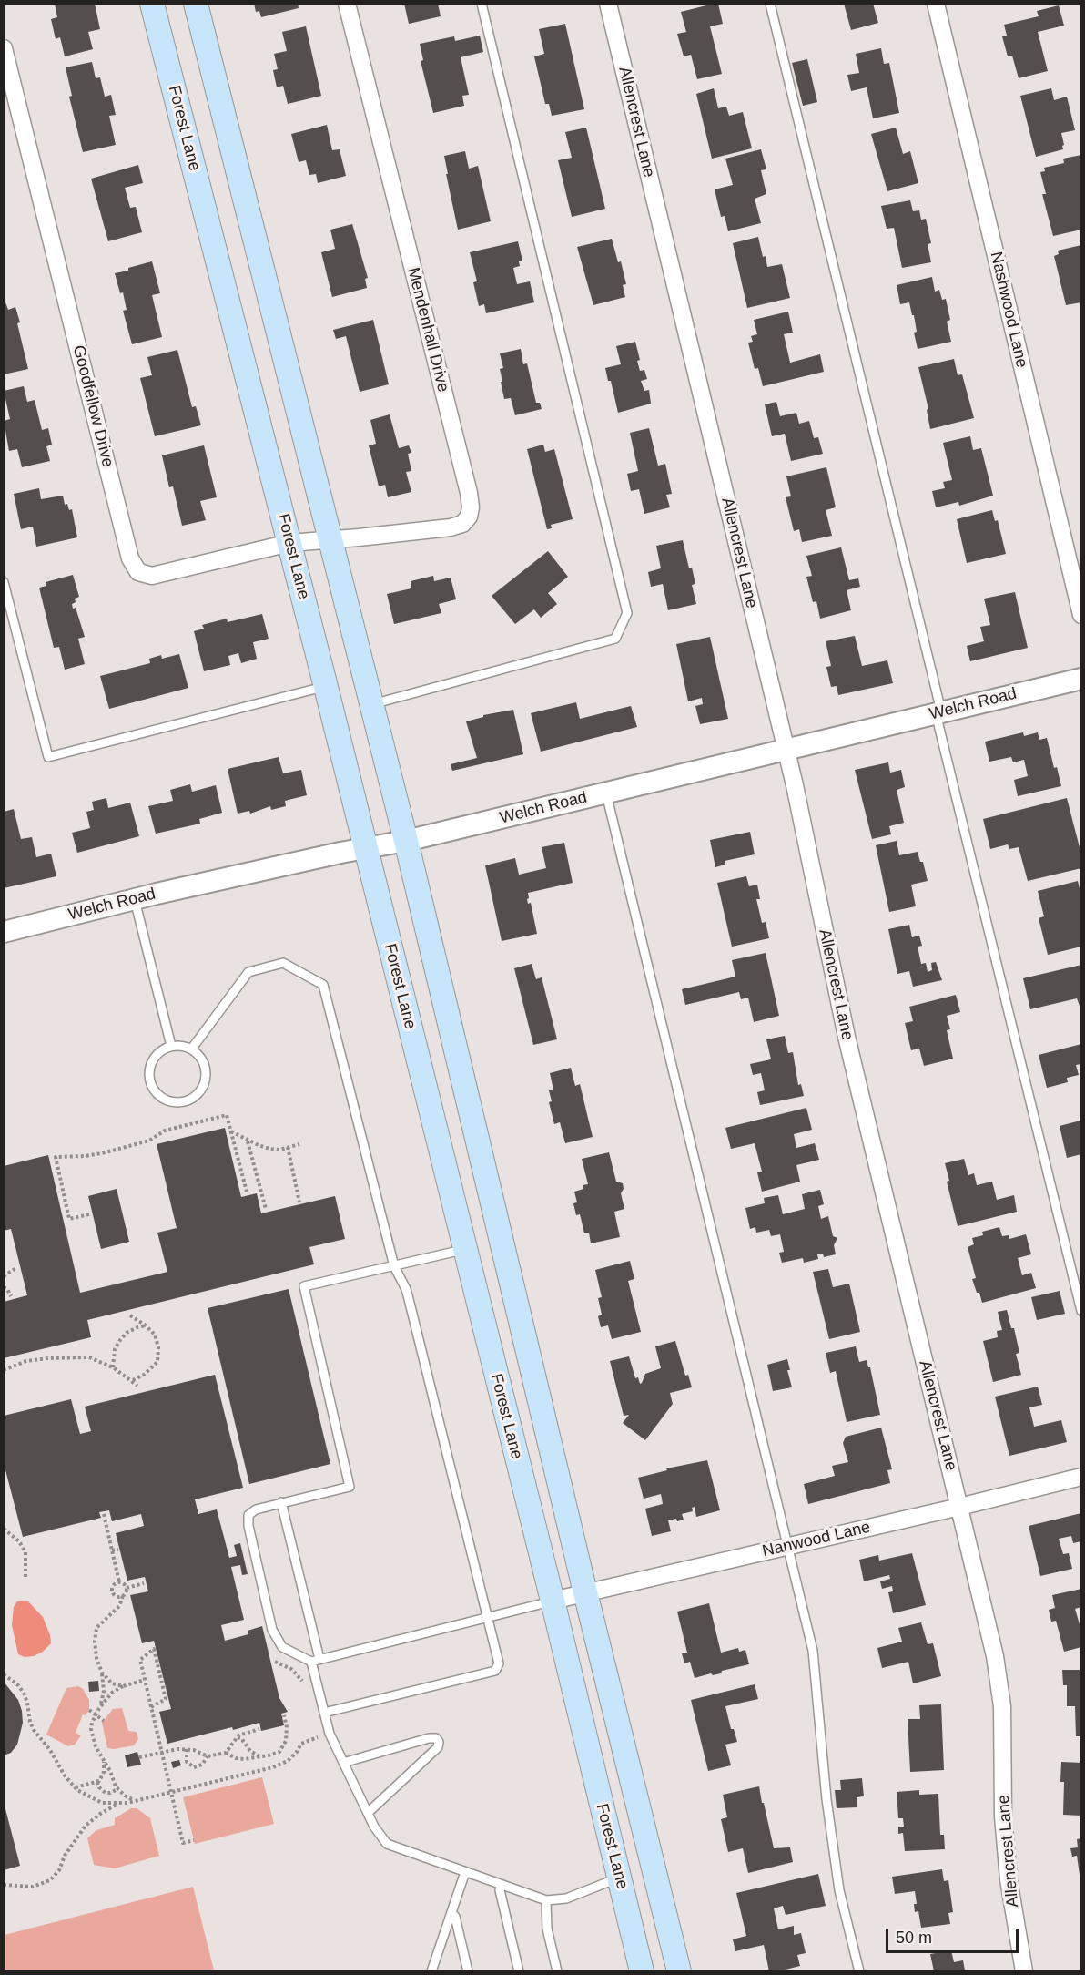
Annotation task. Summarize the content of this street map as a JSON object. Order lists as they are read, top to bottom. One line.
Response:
{"streets":{"main road":["Forest Lane"],"street":["Allencrest Lane","Nashwood Lane","Mendenhall Drive","Goodfellow Drive","Welch Road","Nanwood Lane"]},"crossings":[["Allencrest Lane","Welch Road"],["Allencrest Lane","Nanwood Lane"],["Forest Lane","Goodfellow Drive"],["Forest Lane","Welch Road"],["Forest Lane","Nanwood Lane"],["Mendenhall Drive","Goodfellow Drive"]],"scale_bar":"50 m"}
